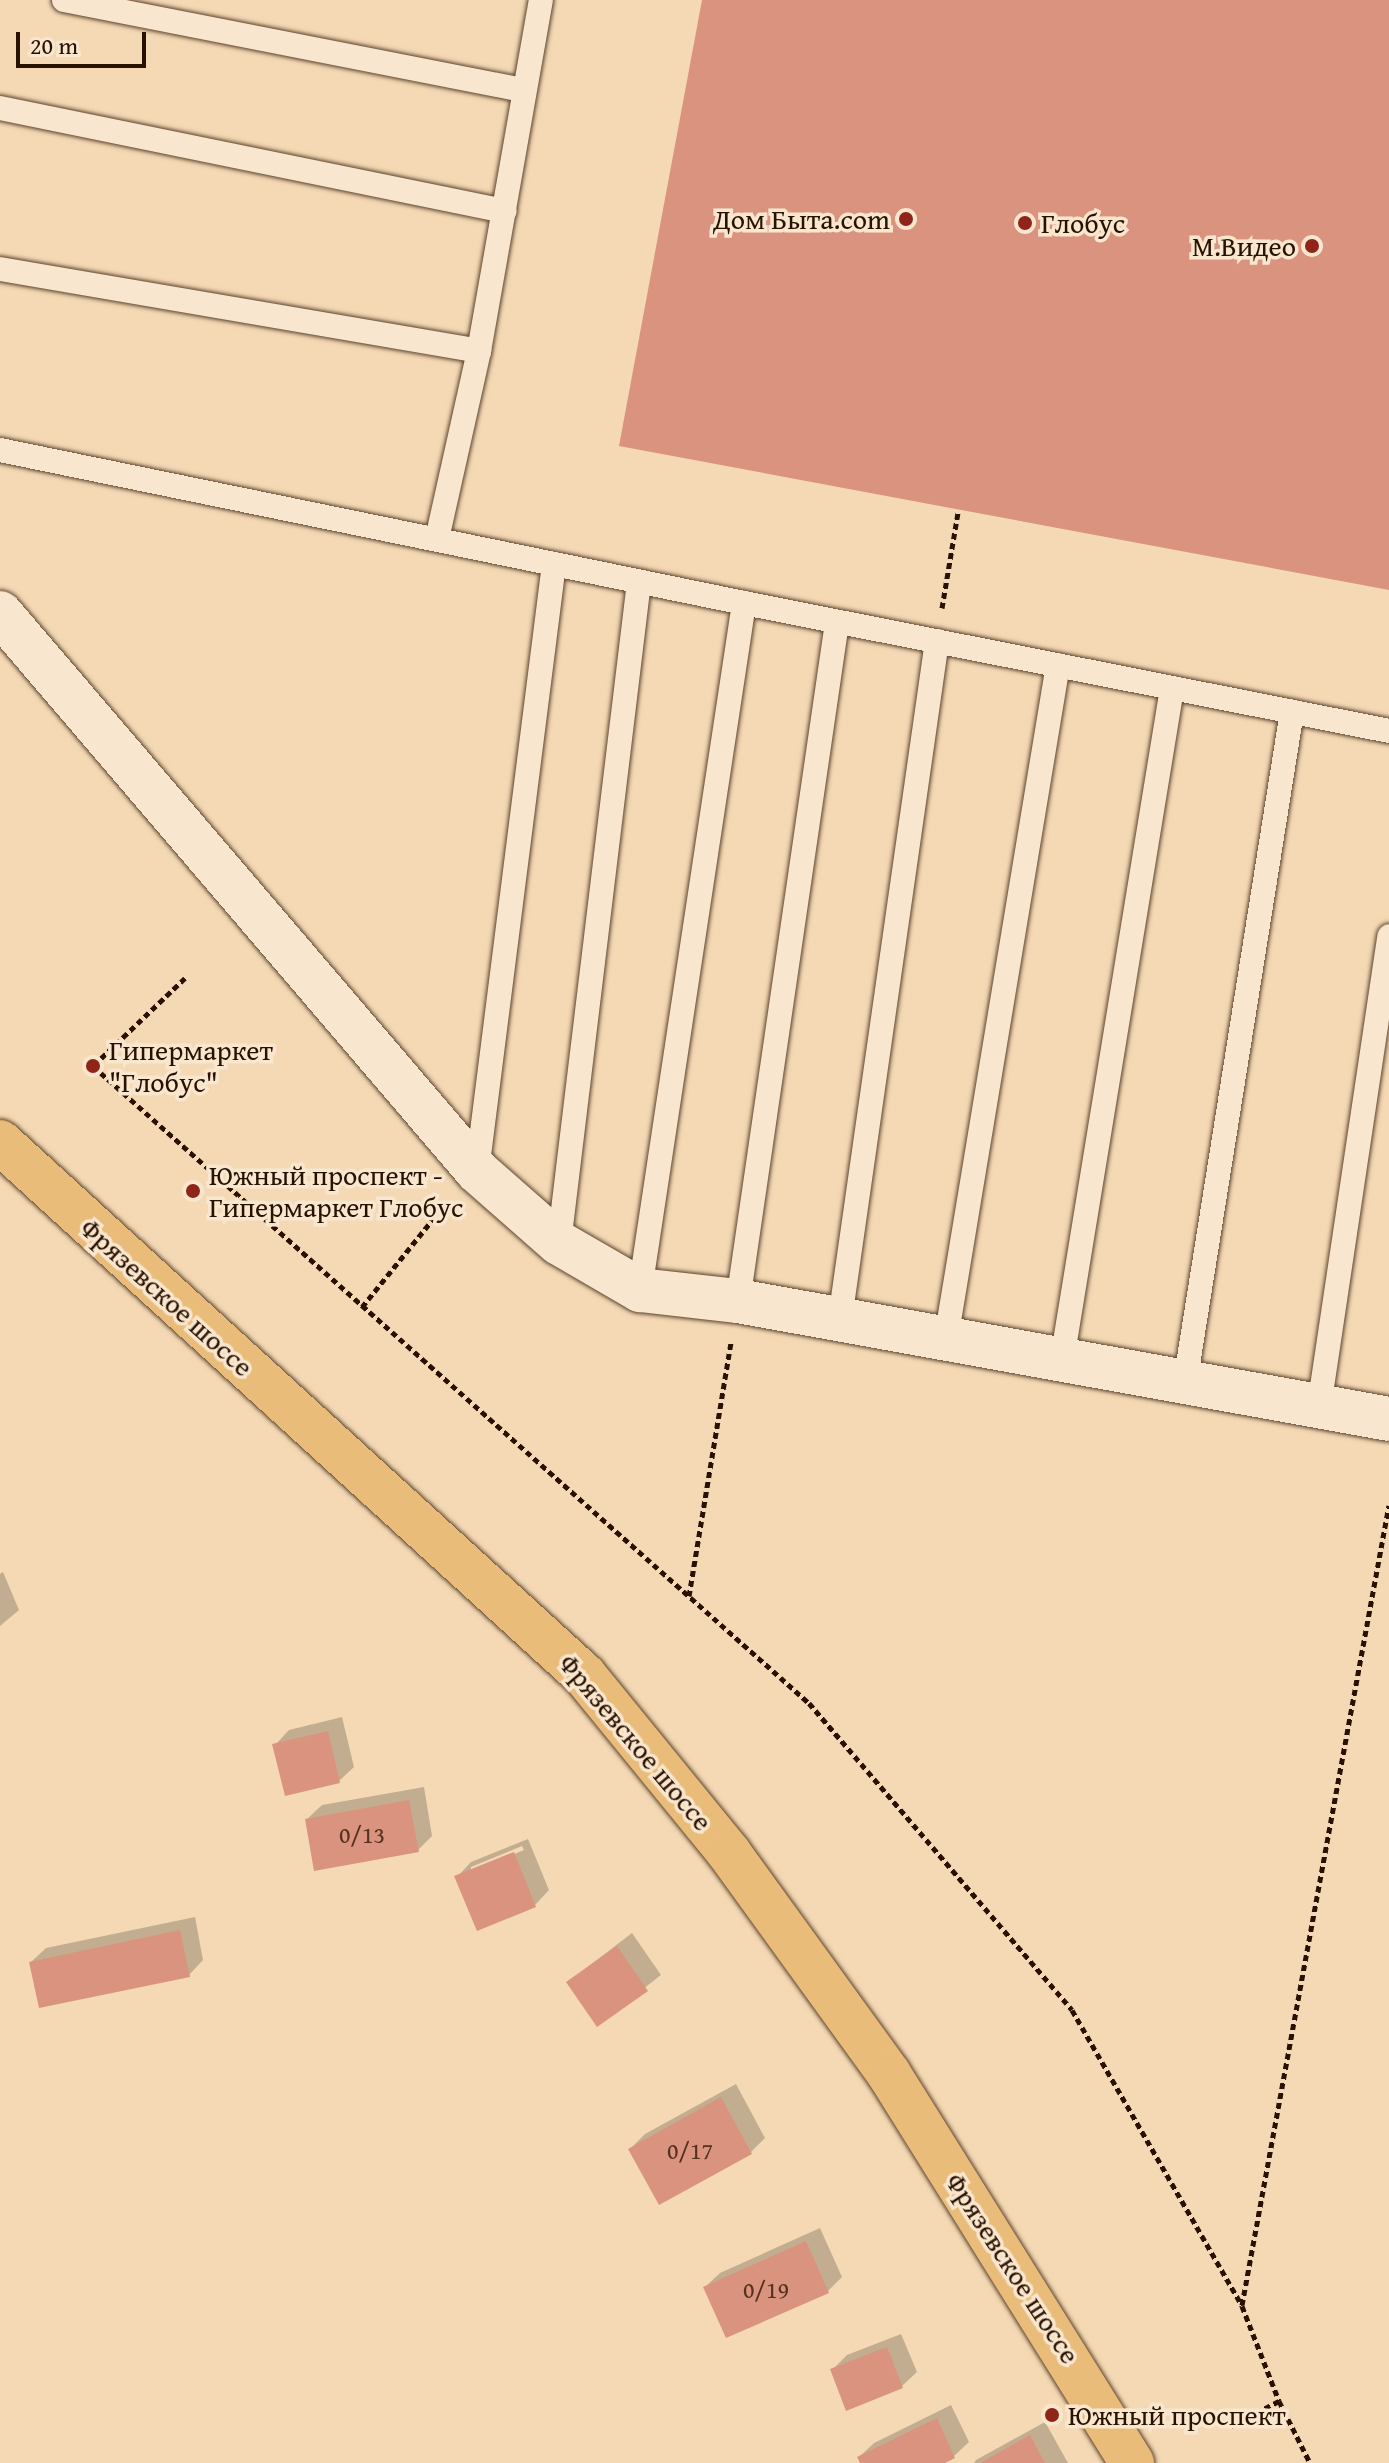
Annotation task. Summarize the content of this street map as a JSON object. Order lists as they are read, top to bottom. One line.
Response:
{"streets":{"highway":["Фрязевское шоссе"]},"places":["Дом Быта.com","Глобус","М.Видео","Гипермаркет \"Глобус\"","Южный проспект - Гипермаркет Глобус","Южный проспект"],"house_numbers":["0/13","0/17","0/19"],"scale_bar":"20 m"}
